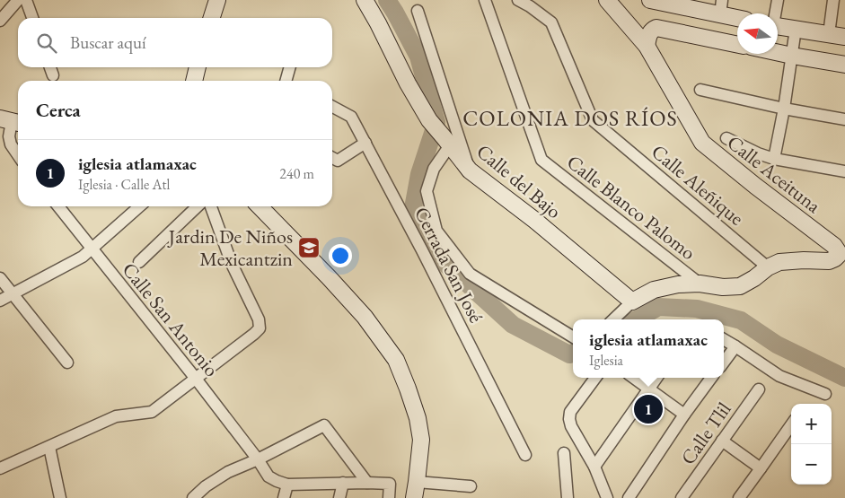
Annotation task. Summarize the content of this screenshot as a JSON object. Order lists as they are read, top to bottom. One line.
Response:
{"streets":{"street":["Calle Aceituna","Calle del Bajo","Calle Aleñique","Calle Blanco Palomo","Cerrada San José","Calle San Antonio","Calle Tlil"]},"districts":["COLONIA DOS RÍOS"],"places":{"school or university":["Jardin De Niños Mexicantzin"]},"north":"left","page":{"search":"Buscar aquí","heading":"Cerca","list":[{"mark":"1","name":"iglesia atlamaxac","note":"Iglesia · Calle Atl","value":"240 m"}],"popup":["iglesia atlamaxac","Iglesia"],"pins":"1","map_buttons":["+","−"]}}
